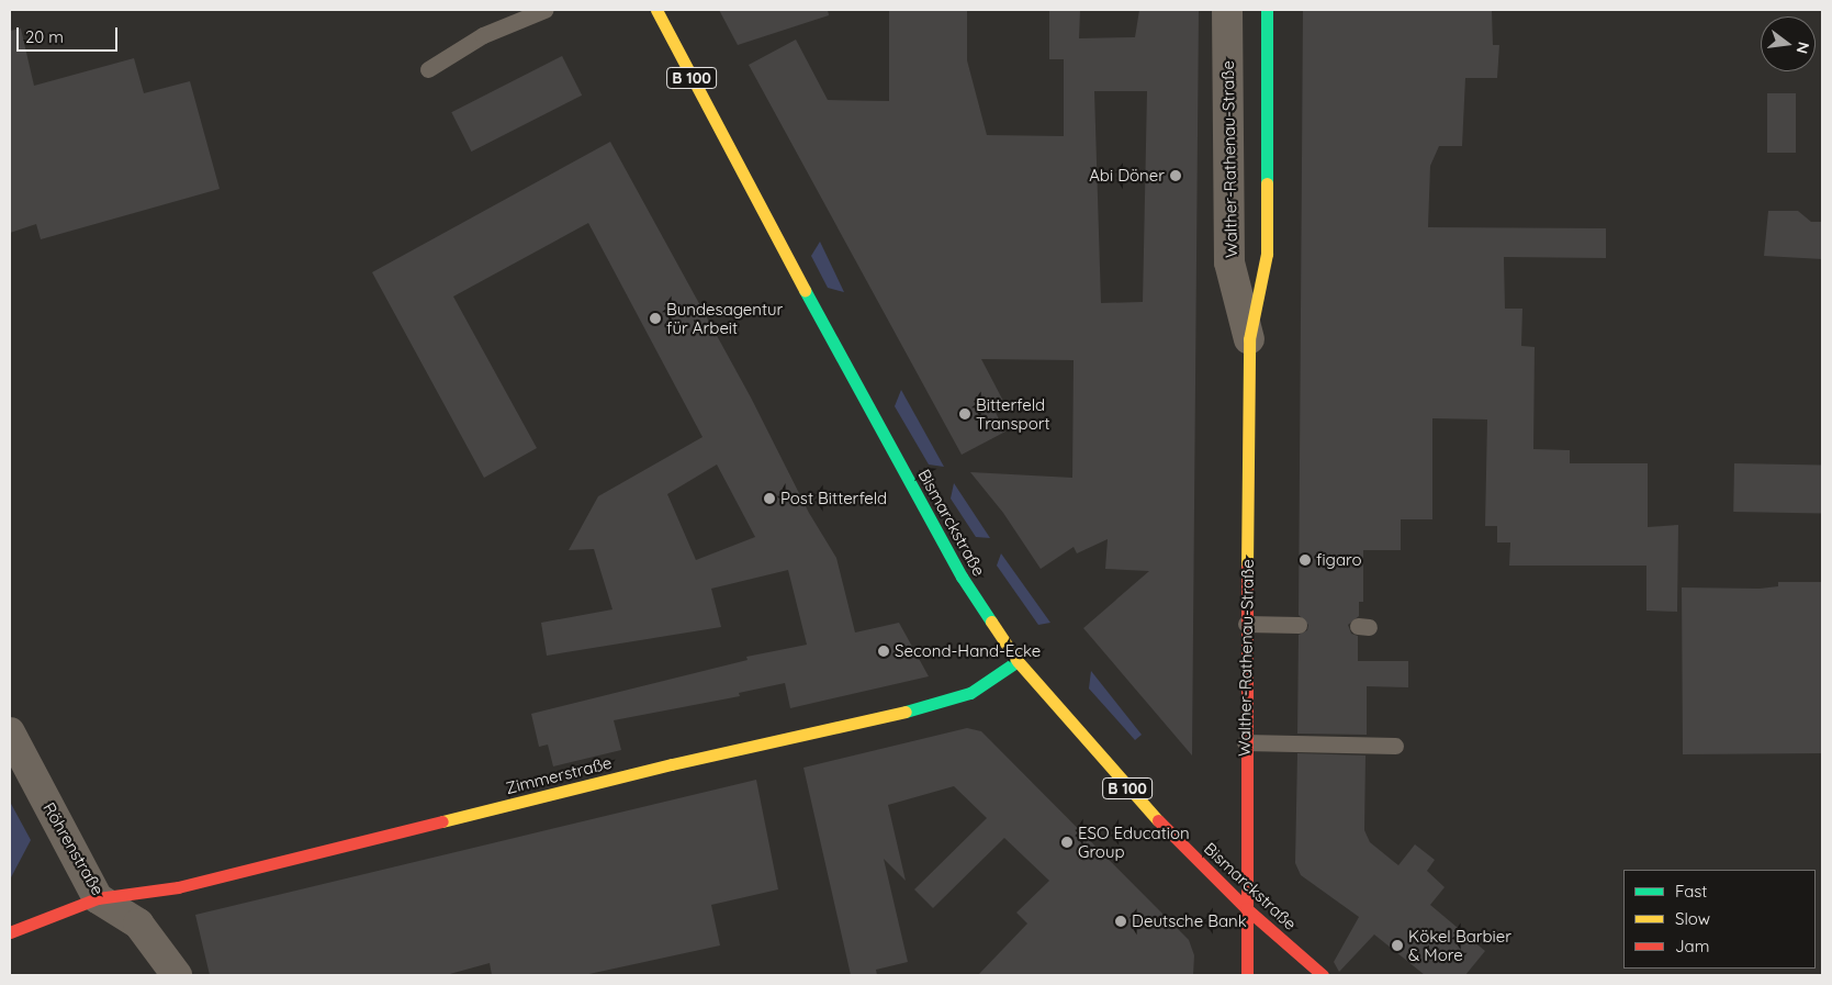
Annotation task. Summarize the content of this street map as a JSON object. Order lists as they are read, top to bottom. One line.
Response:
{"streets":{"street":["B 100","Walther-Rathenau-Straße","Bismarckstraße","Zimmerstraße","Röhrenstraße"]},"crossings":[["Walther-Rathenau-Straße","Bismarckstraße"],["Bismarckstraße","Zimmerstraße"],["Zimmerstraße","Röhrenstraße"]],"places":["Abi Döner","Bundesagentur für Arbeit","Bitterfeld Transport","Post Bitterfeld","figaro","Second-Hand-Ecke","ESO Education Group","Deutsche Bank","Kökel Barbier & More"],"legend":["Fast","Slow","Jam"],"scale_bar":"20 m","north":"right"}
